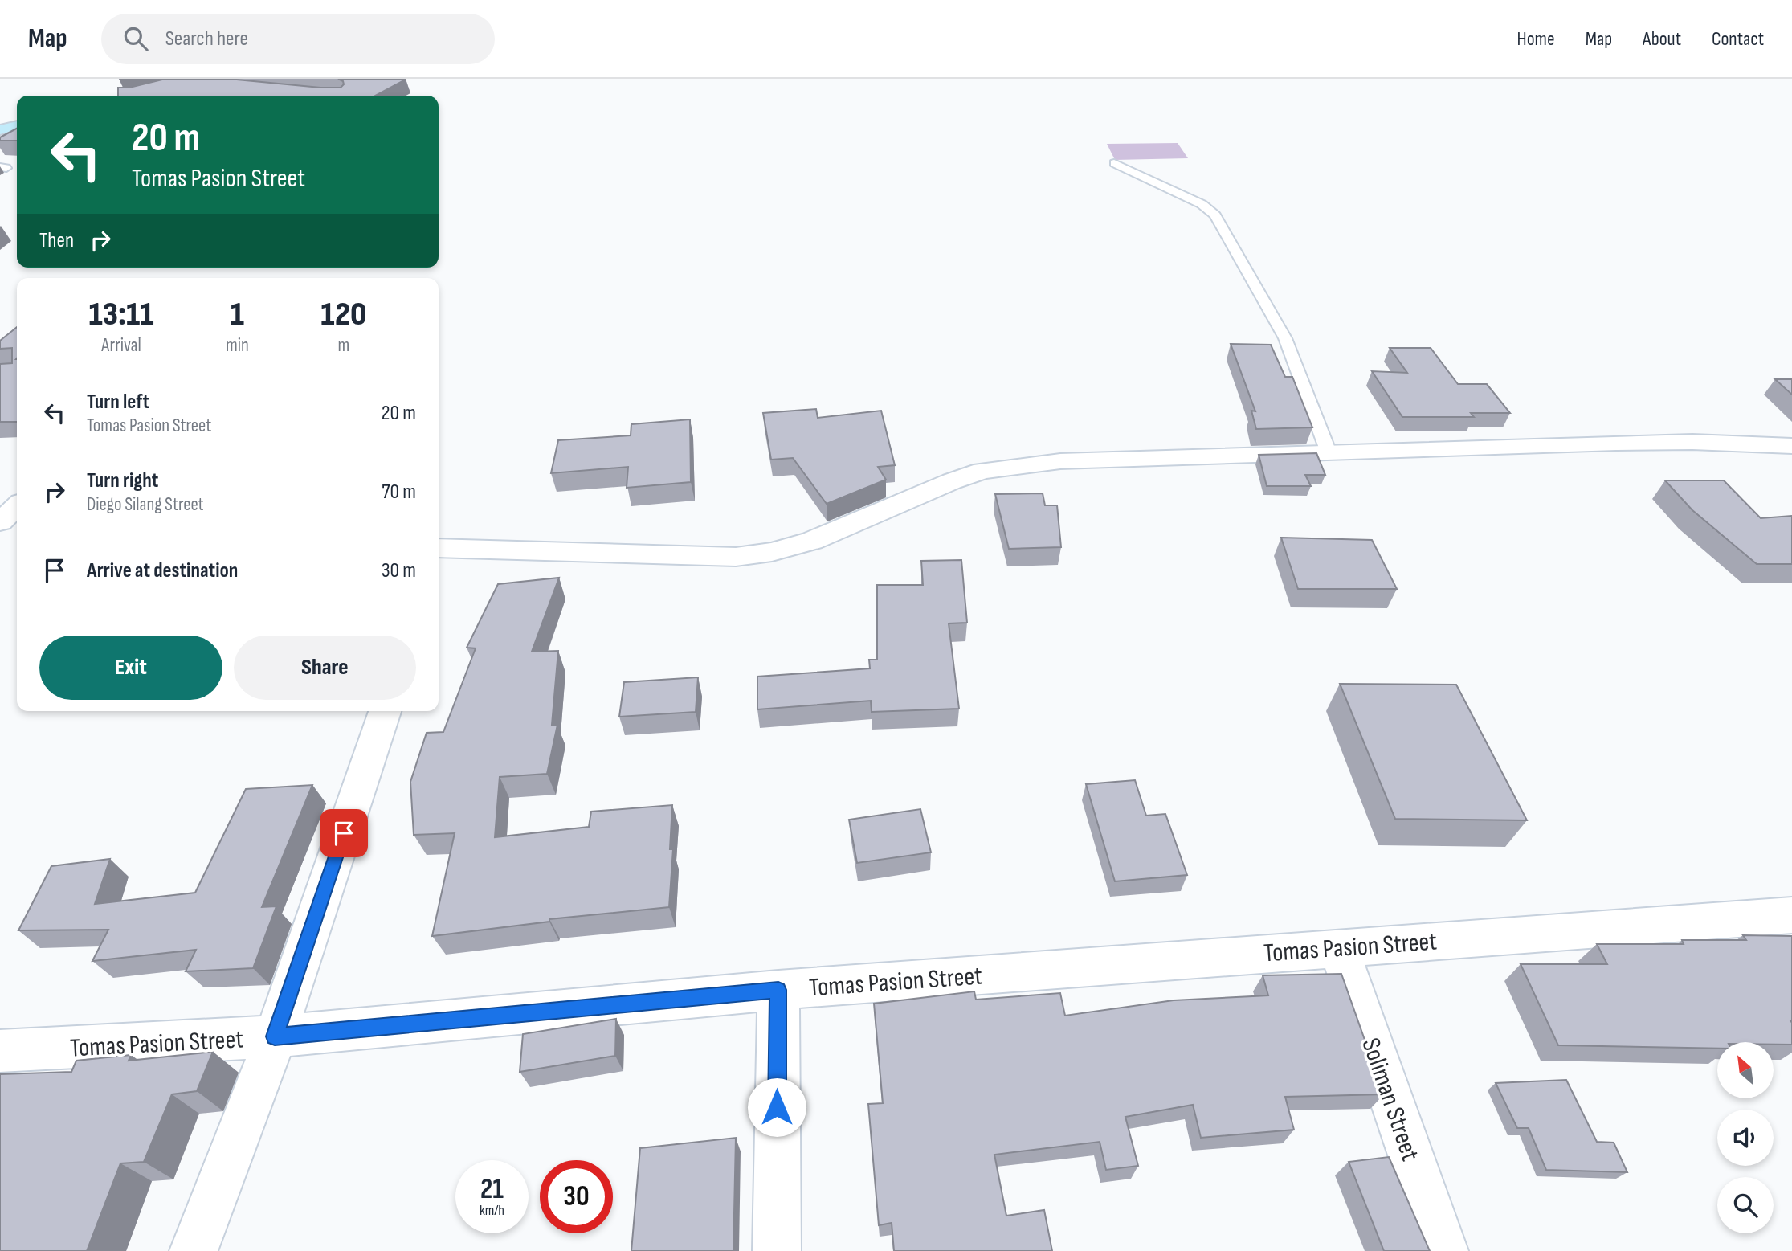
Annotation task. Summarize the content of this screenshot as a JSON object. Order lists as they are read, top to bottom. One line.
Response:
{"streets":{"street":["Tomas Pasion Street","Soliman Street"]},"crossings":[["Tomas Pasion Street","Soliman Street"]],"north":"top left","page":{"header":"Map","search":"Search here","nav":["Home","Map","About","Contact"],"turn":["20 m","Tomas Pasion Street"],"then":"Then","eta":["13:11","Arrival","1","min","120","m"],"list":[{"name":"Turn left","note":"Tomas Pasion Street","value":"20 m"},{"name":"Turn right","note":"Diego Silang Street","value":"70 m"},{"name":"Arrive at destination","value":"30 m"}],"buttons":["Exit","Share"],"speed":"21 km/h","limit":"30"}}
